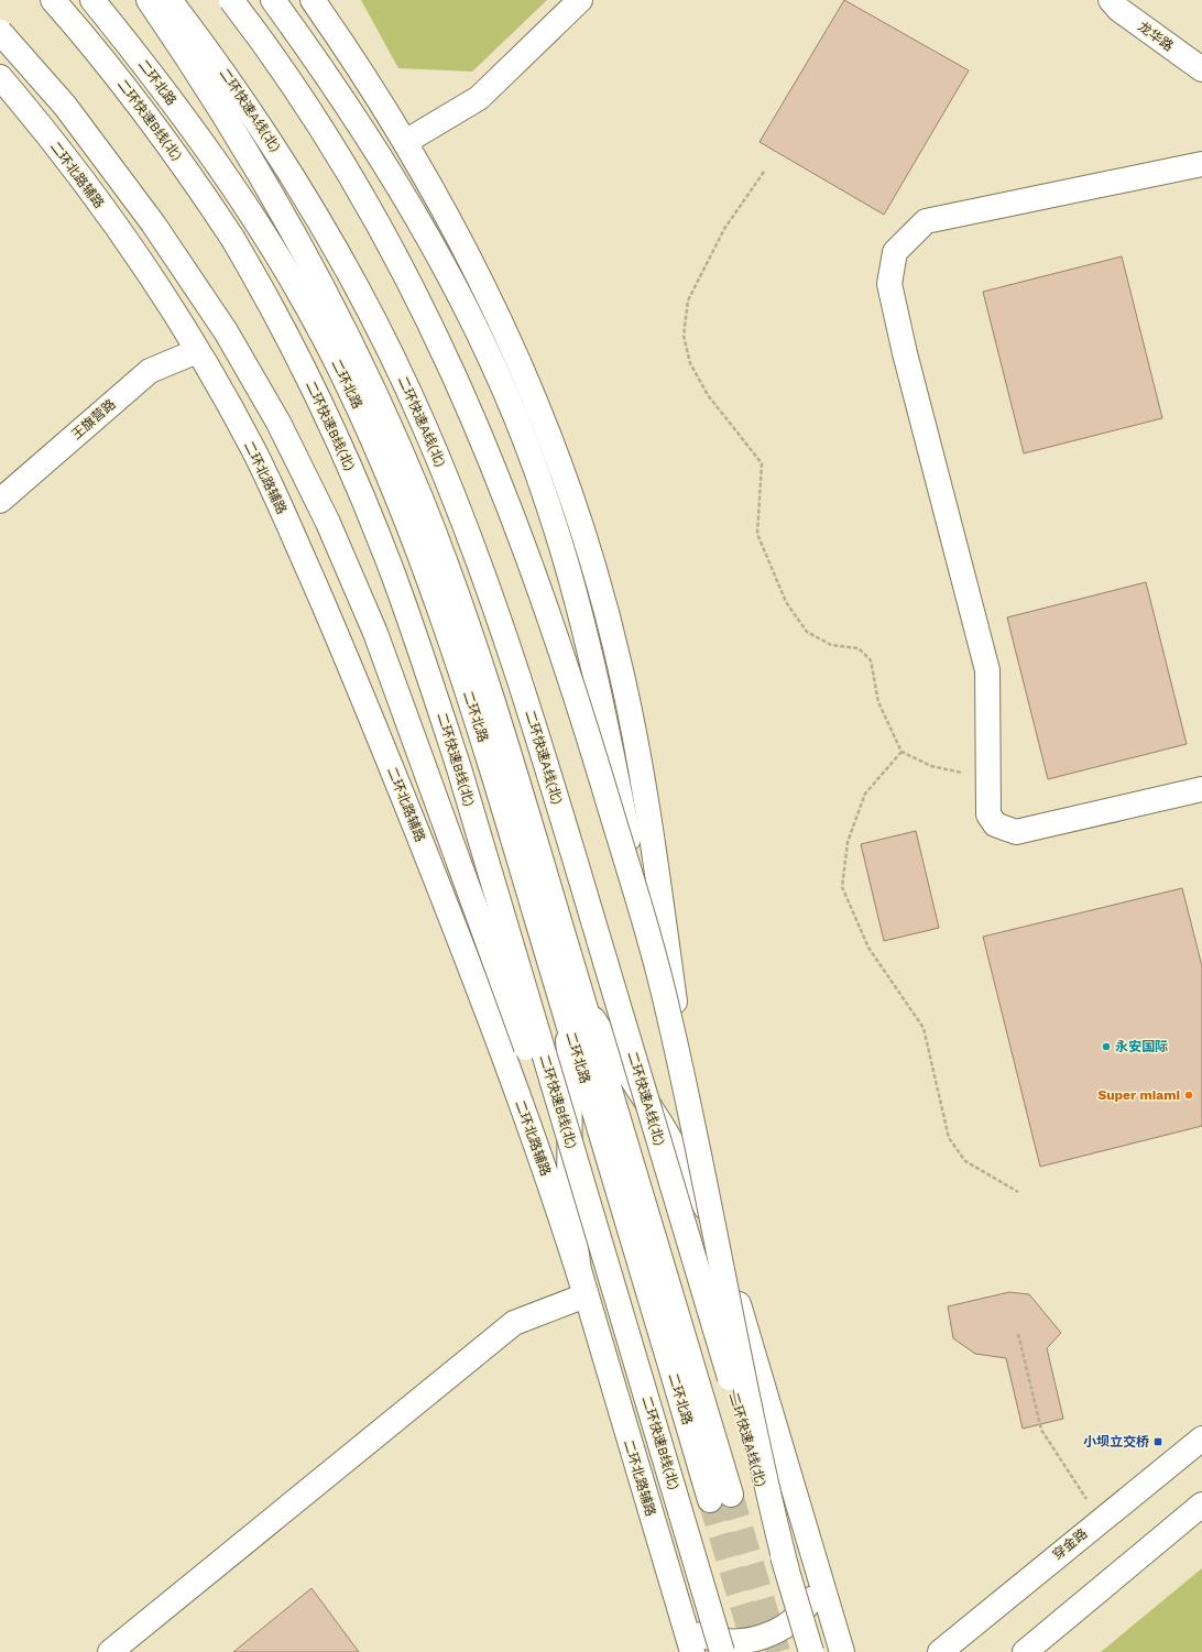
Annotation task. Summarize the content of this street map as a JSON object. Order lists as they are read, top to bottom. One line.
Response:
{"streets":{"main road":["龙华路","二环北路","二环快速A线(北)","二环快速B线(北)","二环北路辅路","王旗营路","穿金路"]},"crossings":[["二环北路辅路","王旗营路"]],"places":{"other":["永安国际","Super miami"],"transit":["小坝立交桥"]}}
